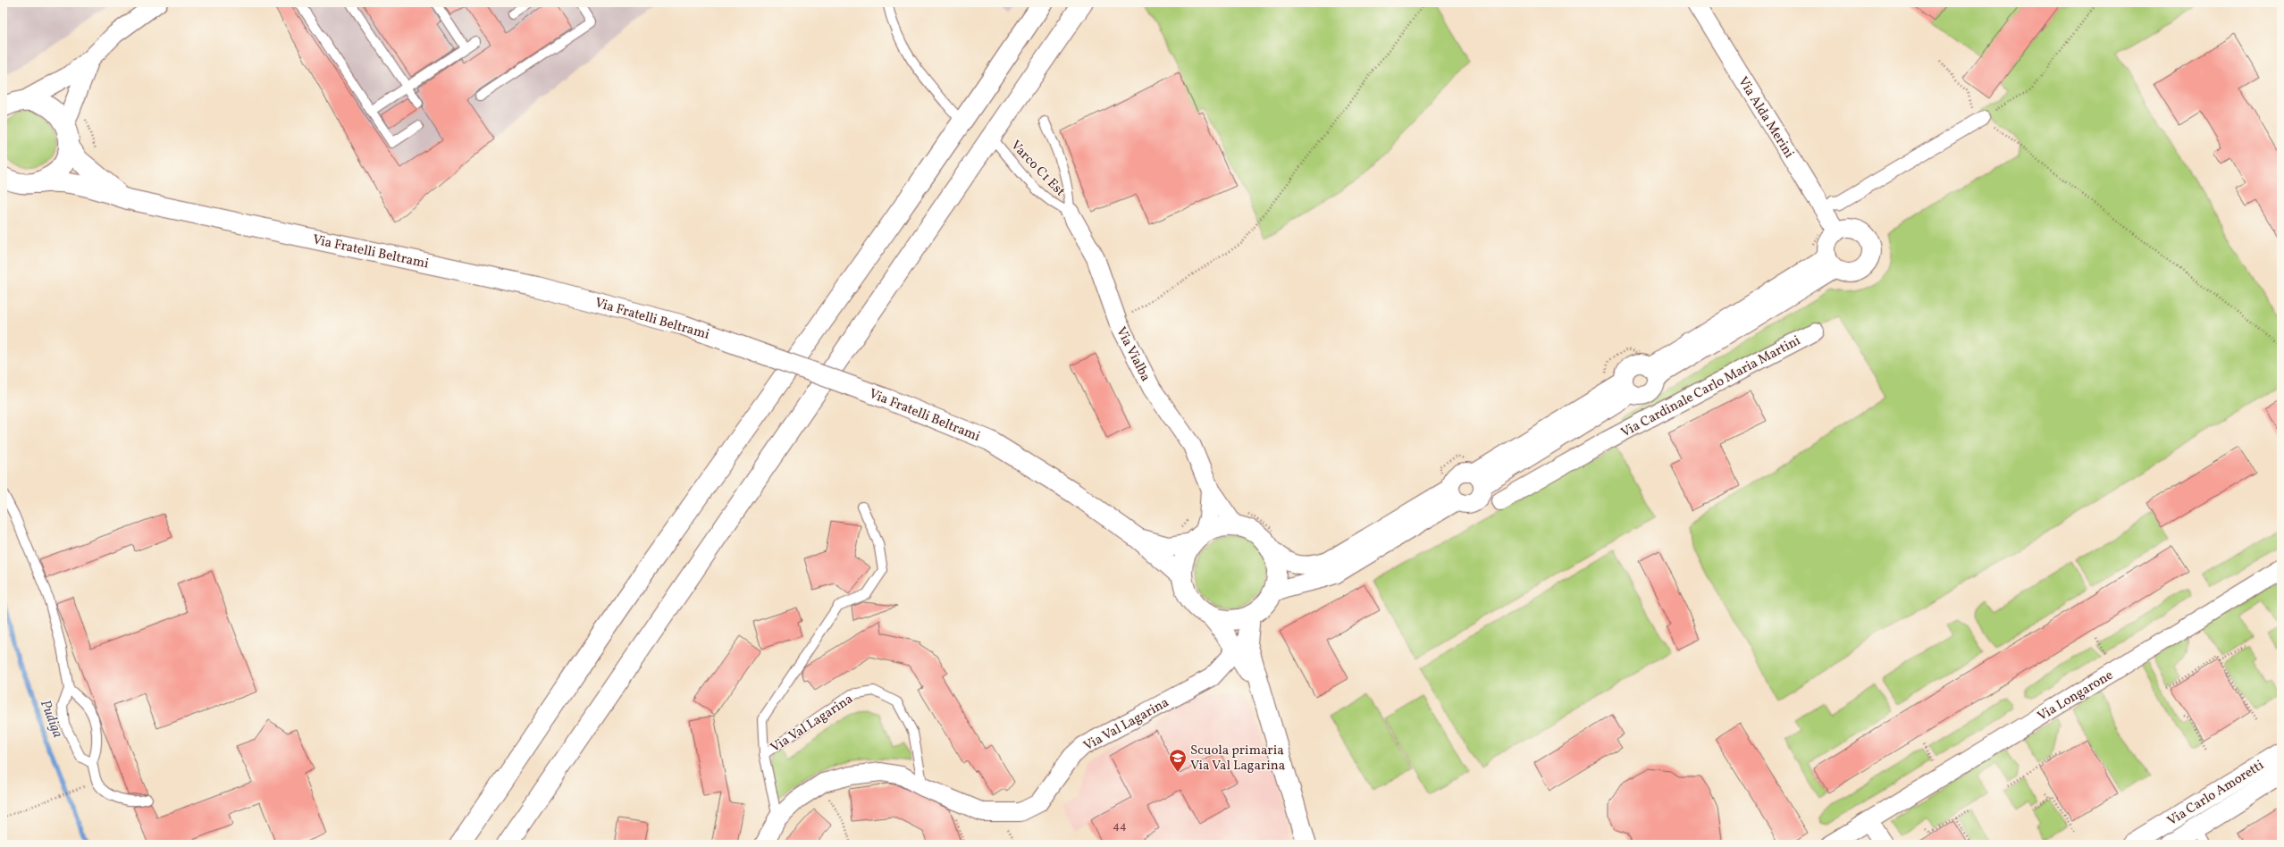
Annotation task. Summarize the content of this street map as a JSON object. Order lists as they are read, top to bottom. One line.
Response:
{"streets":{"main road":["Via Fratelli Beltrami","Via Carlo Amoretti"],"street":["Via Alda Merini","Via Vialba","Via Cardinale Carlo Maria Martini","Via Longarone","Via Val Lagarina"],"lane":["Varco C1 Est"]},"crossings":[["Varco C1 Est","Via Vialba"],["Via Fratelli Beltrami","Via Vialba"],["Via Fratelli Beltrami","Via Cardinale Carlo Maria Martini"],["Via Vialba","Via Cardinale Carlo Maria Martini"]],"water":["Pudiga"],"places":{"school or university":["Scuola primaria Via Val Lagarina"]},"house_numbers":["44"]}
